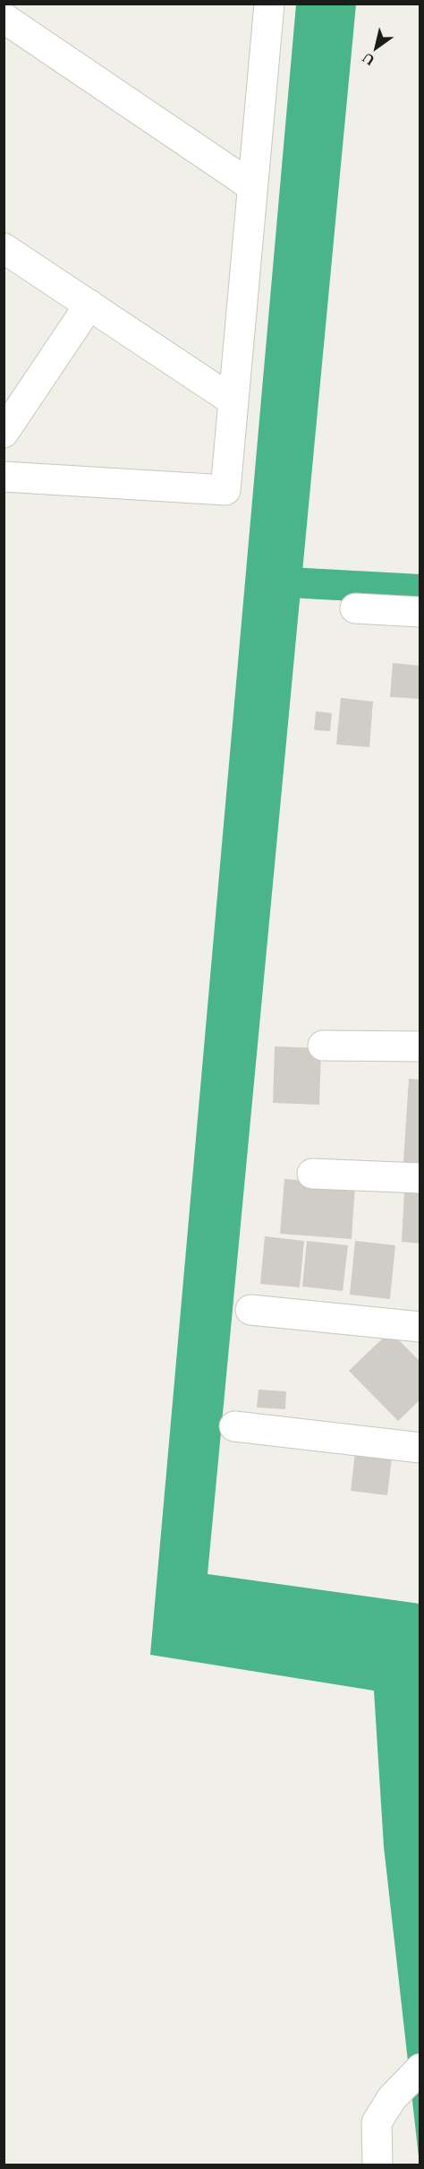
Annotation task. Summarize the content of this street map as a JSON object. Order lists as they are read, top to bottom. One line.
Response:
{"north":"bottom left"}
